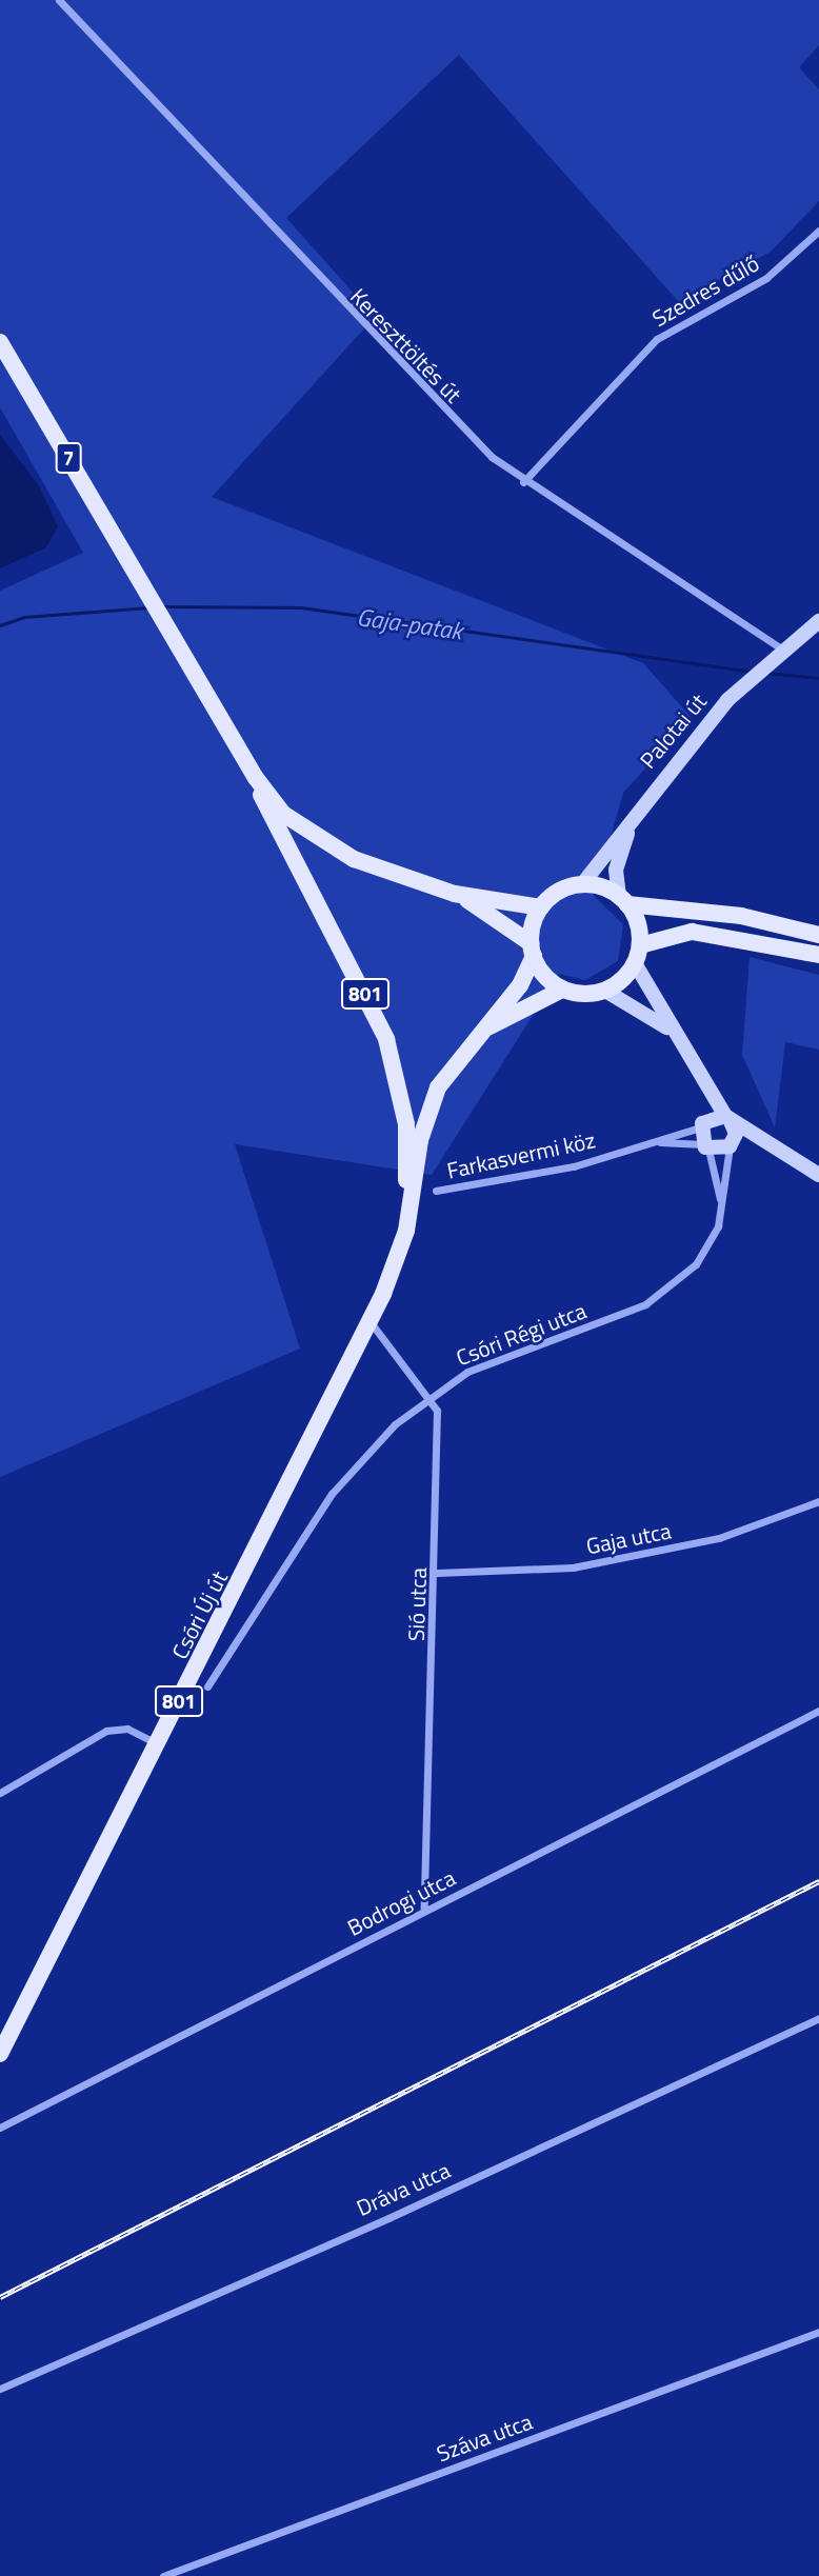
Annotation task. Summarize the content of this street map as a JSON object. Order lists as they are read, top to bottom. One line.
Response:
{"streets":{"main road":["7","801","Csóri Új út"],"street":["Szedres dűlő","Kereszttöltés út","Palotai út","Farkasvermi köz","Csóri Régi utca","Gaja utca","Sió utca","Bodrogi utca","Dráva utca","Száva utca"]},"crossings":[["Szedres dűlő","Kereszttöltés út"],["Kereszttöltés út","Palotai út"],["7","Palotai út"],["7","801"],["Palotai út","801"],["801","Csóri Új út"],["Csóri Régi utca","Sió utca"],["Gaja utca","Sió utca"],["Sió utca","Csóri Új út"],["Sió utca","Bodrogi utca"]],"water":["Gaja-patak"]}
